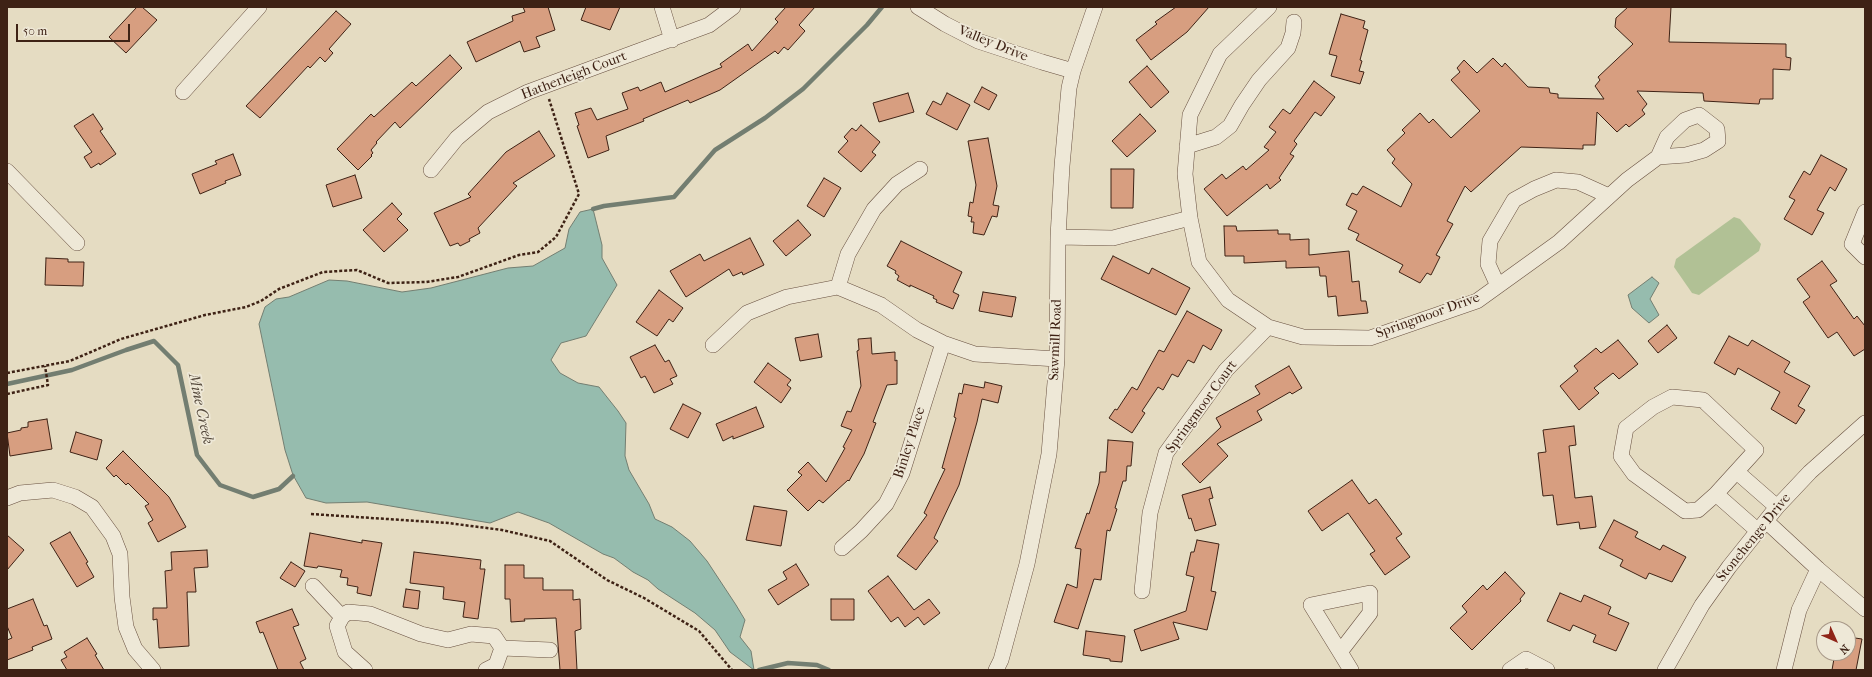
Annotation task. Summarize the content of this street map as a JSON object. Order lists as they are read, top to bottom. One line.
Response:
{"streets":{"street":["Valley Drive","Hatherleigh Court","Springmoor Drive","Sawmill Road","Springmoor Court","Binley Place","Stonehenge Drive"]},"crossings":[["Valley Drive","Sawmill Road"],["Springmoor Drive","Springmoor Court"]],"water":["Mine Creek"],"scale_bar":"50 m","north":"bottom right"}
